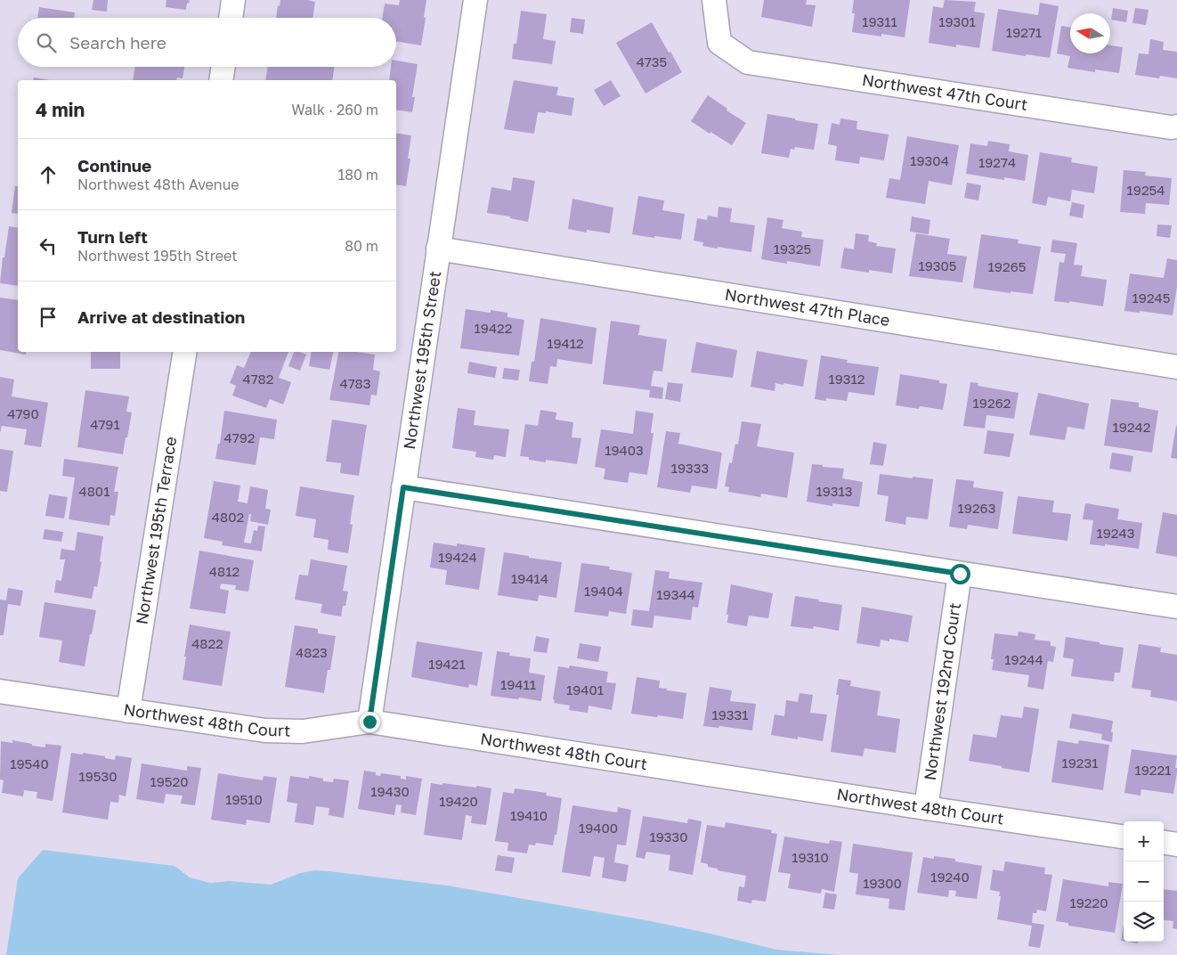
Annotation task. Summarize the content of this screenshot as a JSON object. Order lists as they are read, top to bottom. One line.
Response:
{"streets":{"street":["Northwest 47th Court","Northwest 47th Place","Northwest 195th Street","Northwest 195th Terrace","Northwest 192nd Court","Northwest 48th Court"]},"crossings":[["Northwest 47th Place","Northwest 195th Street"],["Northwest 195th Street","Northwest 48th Court"],["Northwest 195th Terrace","Northwest 48th Court"],["Northwest 192nd Court","Northwest 48th Court"]],"house_numbers":["19311","19301","19271","4735","19304","19274","19254","19325","19305","19265","19245","19422","19412","4782","19312","4783","19262","4790","4791","19242","4792","19403","19333","4801","19313","19263","4802","19243","19424","4812","19414","19404","19344","4822","4823","19244","19421","19411","19401","19331","19231","19540","19221","19530","19520","19430","19510","19420","19410","19400","19330","19310","19240","19300","19220"],"north":"left","page":{"search":"Search here","heading":["4 min","Walk · 260 m"],"list":[["Continue","Northwest 48th Avenue","180 m"],["Turn left","Northwest 195th Street","80 m"],"Arrive at destination"],"map_buttons":["+","−"]}}
